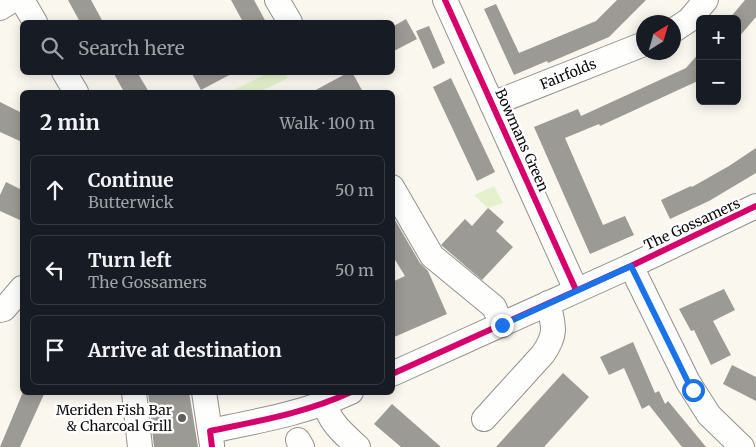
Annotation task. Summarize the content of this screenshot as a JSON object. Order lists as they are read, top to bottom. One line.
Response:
{"streets":{"street":["Fairfolds","Bowmans Green","The Gossamers"]},"crossings":[["Fairfolds","Bowmans Green"],["Bowmans Green","The Gossamers"]],"places":["Meriden Fish Bar & Charcoal Grill"],"north":"top right","page":{"map_buttons":["+","−"],"search":"Search here","heading":["2 min","Walk · 100 m"],"list":[["Continue","Butterwick","50 m"],["Turn left","The Gossamers","50 m"],"Arrive at destination"]}}
